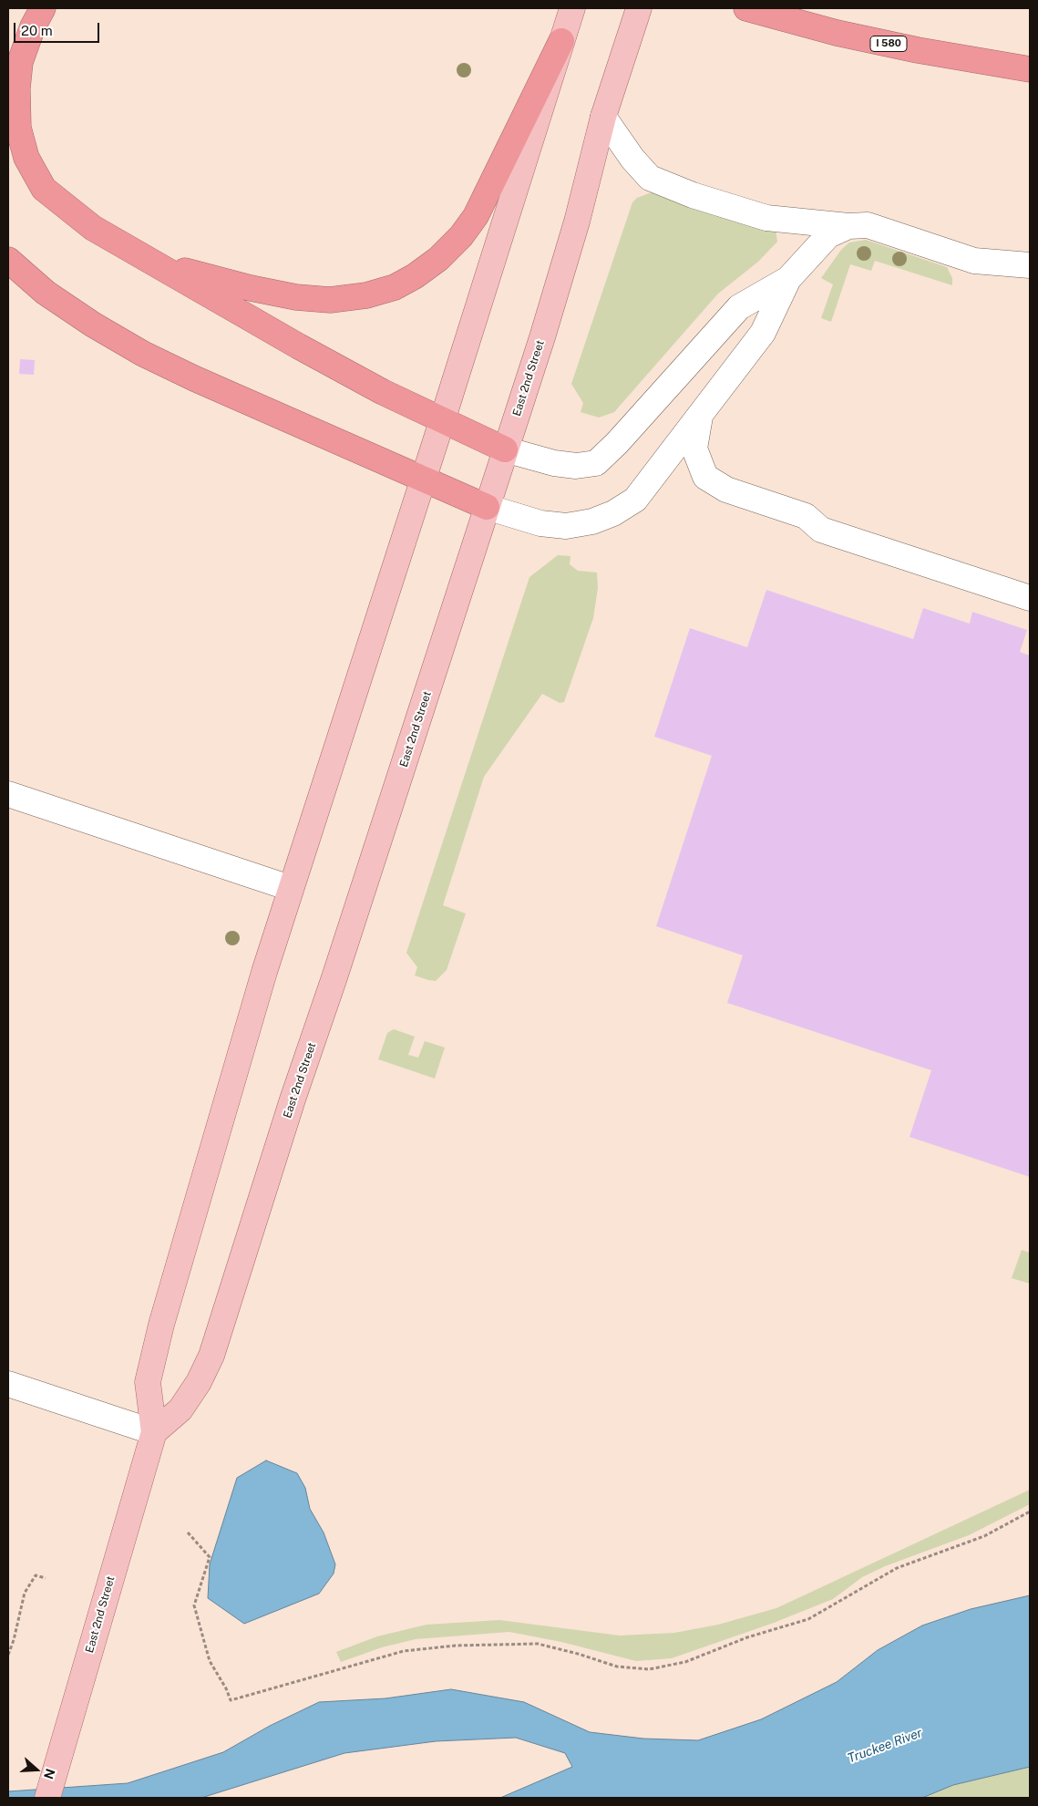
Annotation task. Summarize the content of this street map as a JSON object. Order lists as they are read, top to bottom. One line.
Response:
{"streets":{"highway":["I 580"],"main road":["East 2nd Street"]},"water":["Truckee River"],"scale_bar":"20 m","north":"right"}
